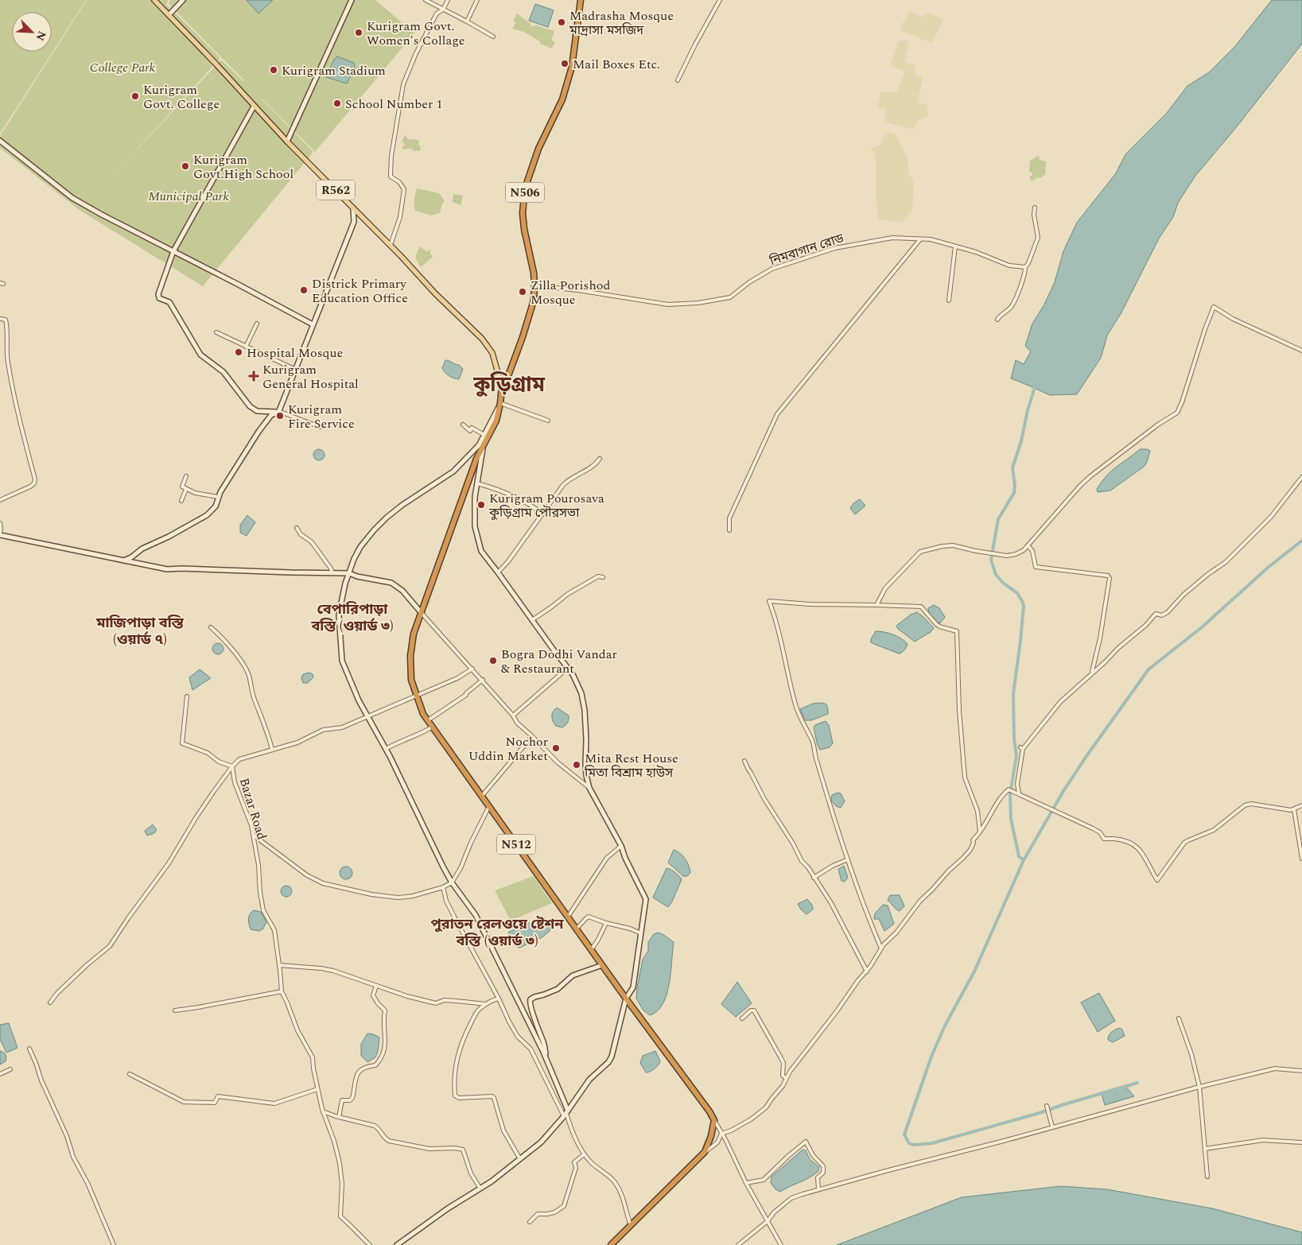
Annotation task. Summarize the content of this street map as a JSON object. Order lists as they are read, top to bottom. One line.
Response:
{"streets":{"highway":["N506","N512"],"main road":["R562"],"street":["নিমবাগান রোড","Bazar Road"]},"crossings":[["R562","N506"],["R562","N512"],["N506","নিমবাগান রোড"],["N506","N512"],["Bazar Road","N512"]],"districts":["কুড়িগ্রাম","বেপারিপাড়া বস্তি (ওয়ার্ড ৩)","মাজিপাড়া বস্তি (ওয়ার্ড ৭)","পুরাতন রেলওয়ে ষ্টেশন বস্তি (ওয়ার্ড ৩)"],"parks":["College Park","Municipal Park"],"places":{"other":["Madrasha Mosque মাদ্রাসা মসজিদ","Kurigram Govt. Women's Collage","Mail Boxes Etc.","Kurigram Stadium","Kurigram Govt. College","School Number 1","Kurigram Govt.High School","Districk Primary Education Office","Zilla Porishod Mosque","Hospital Mosque","Kurigram Fire Service","Kurigram Pourosava কুড়িগ্রাম পৌরসভা","Bogra Dodhi Vandar & Restaurant","Nochor Uddin Market","Mita Rest House মিতা বিশ্রাম হাউস"],"health":["Kurigram General Hospital"]},"north":"bottom right"}
